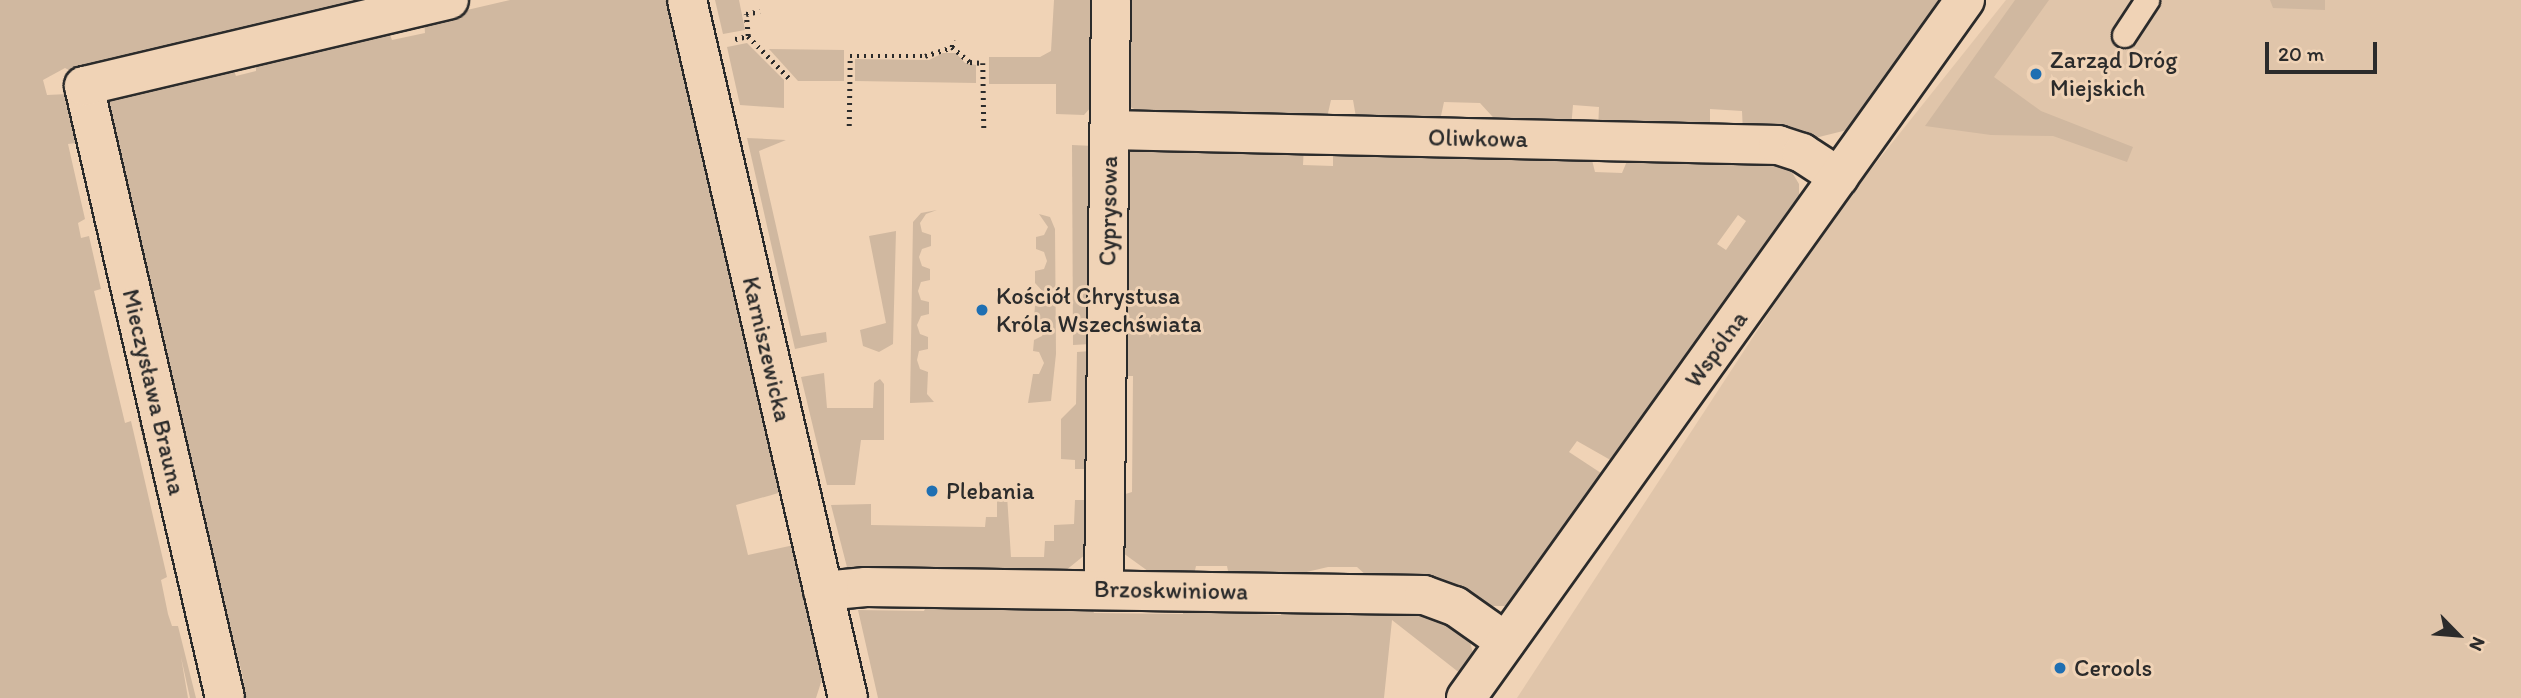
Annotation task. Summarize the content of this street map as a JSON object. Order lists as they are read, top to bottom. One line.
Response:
{"streets":{"street":["Oliwkowa","Cyprysowa","Karniszewicka","Wspólna","Mieczysława Brauna","Brzoskwiniowa"]},"crossings":[["Oliwkowa","Cyprysowa"],["Oliwkowa","Wspólna"],["Cyprysowa","Brzoskwiniowa"],["Karniszewicka","Brzoskwiniowa"],["Wspólna","Brzoskwiniowa"]],"places":["Zarząd Dróg Miejskich","Kościół Chrystusa Króla Wszechświata","Plebania","Cerools"],"scale_bar":"20 m","north":"bottom right"}
